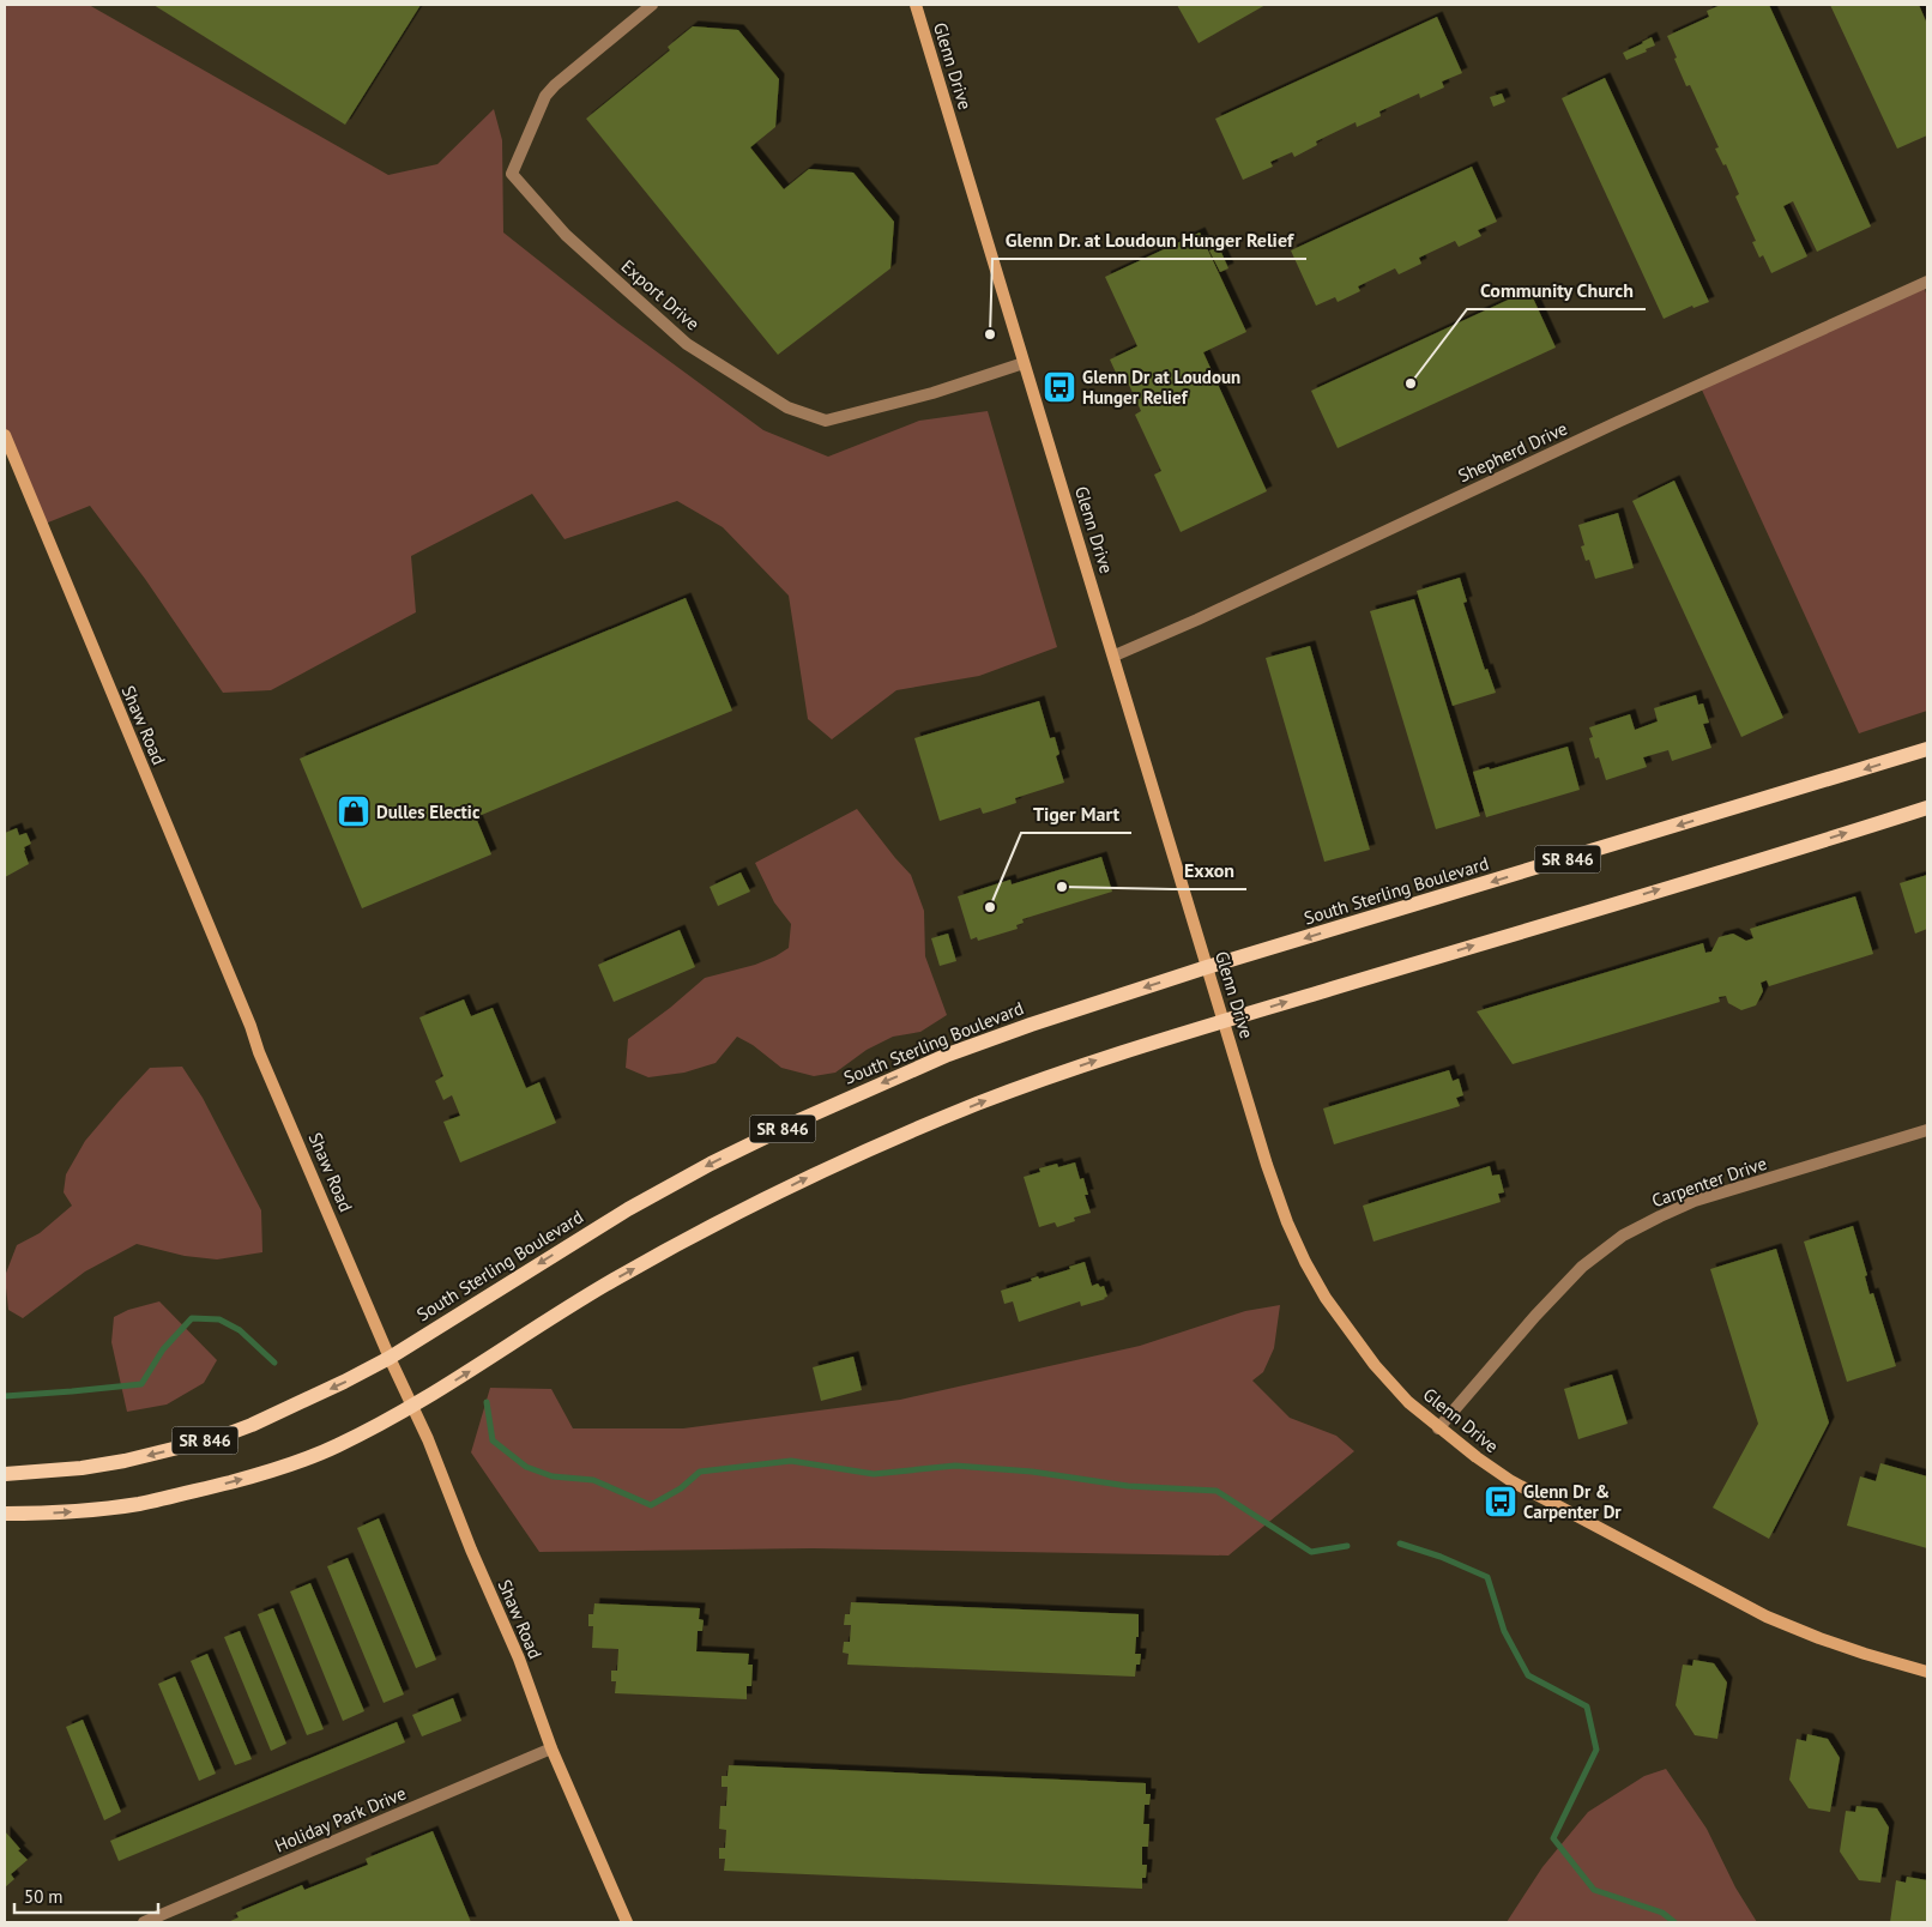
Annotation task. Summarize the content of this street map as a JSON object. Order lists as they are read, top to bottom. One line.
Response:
{"streets":{"main road":["SR 846","South Sterling Boulevard"],"street":["Glenn Drive","Export Drive","Shepherd Drive","Shaw Road","Carpenter Drive","Holiday Park Drive"]},"crossings":[["Glenn Drive","Export Drive"],["Glenn Drive","Shepherd Drive"],["Glenn Drive","SR 846"],["Glenn Drive","South Sterling Boulevard"],["Glenn Drive","Carpenter Drive"],["Shaw Road","SR 846"],["Shaw Road","South Sterling Boulevard"],["Shaw Road","Holiday Park Drive"]],"places":{"other":["Glenn Dr. at Loudoun Hunger Relief","Community Church","Exxon","Tiger Mart"],"bus stop":["Glenn Dr at Loudoun Hunger Relief","Glenn Dr & Carpenter Dr"],"shop":["Dulles Electic"]},"scale_bar":"50 m"}
